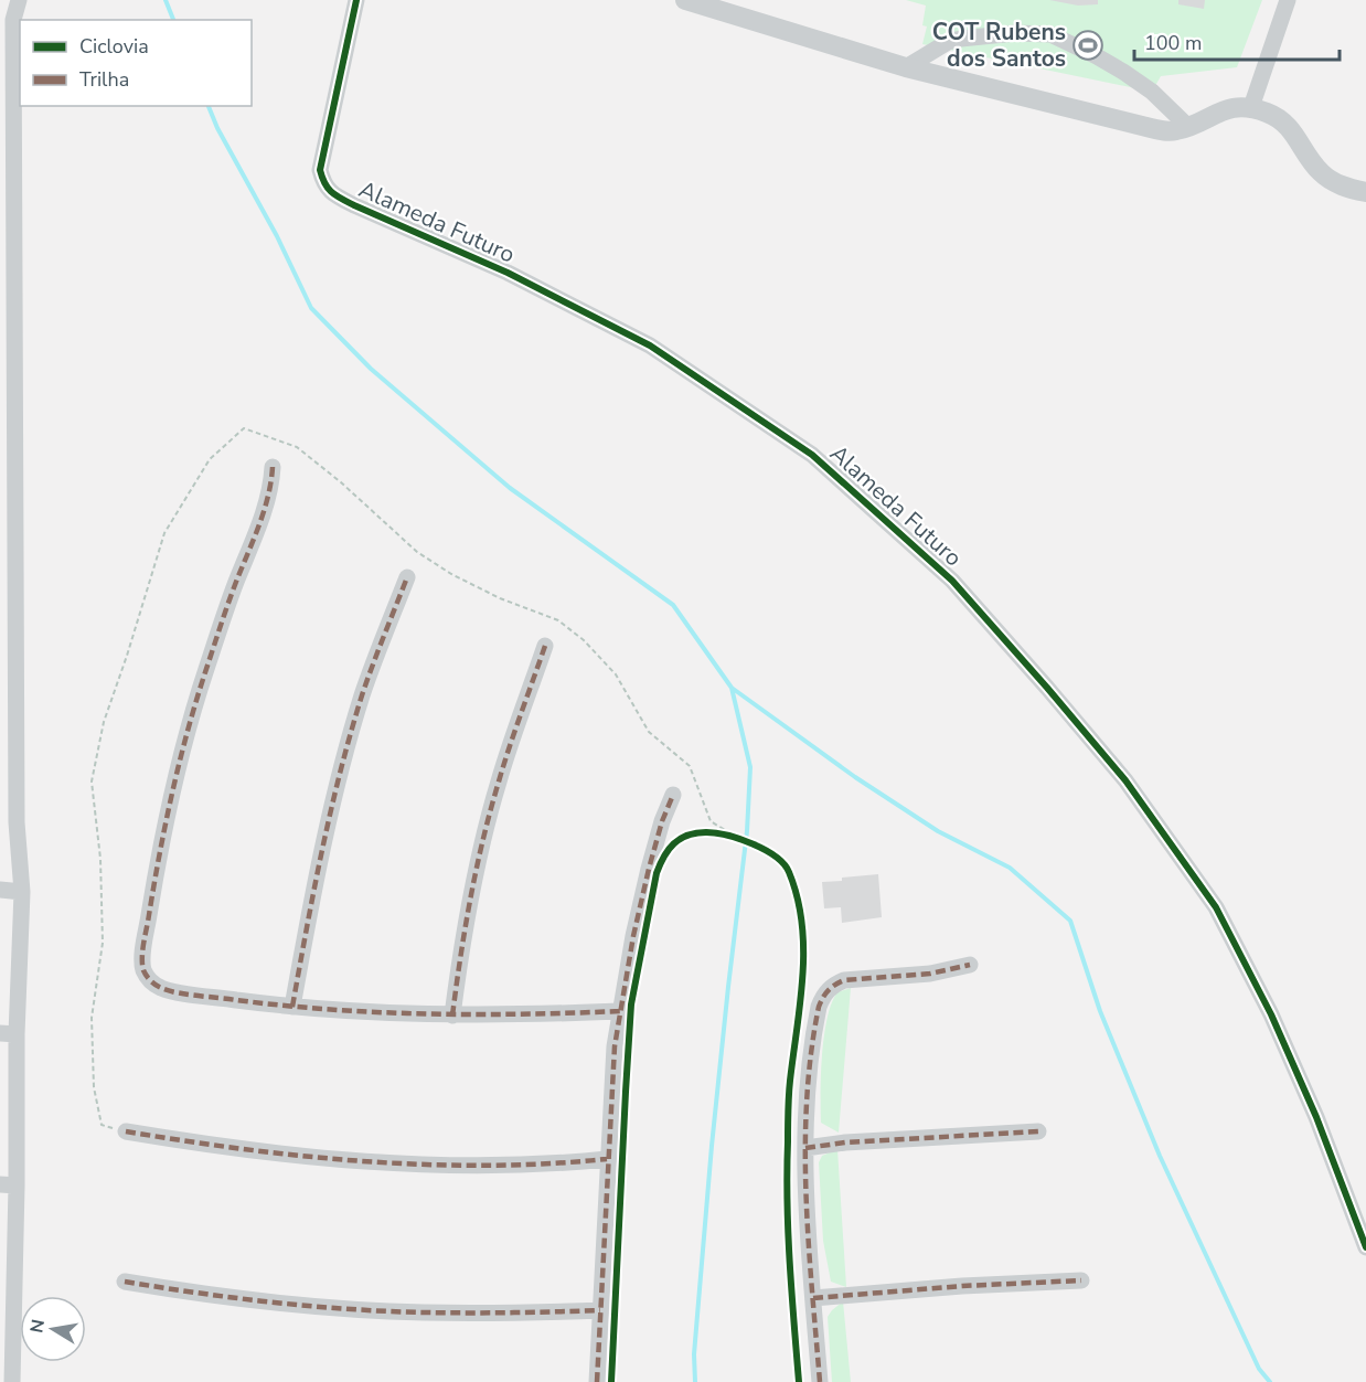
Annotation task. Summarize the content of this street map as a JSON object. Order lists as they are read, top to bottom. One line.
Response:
{"streets":{"street":["Alameda Futuro"]},"places":{"sports":["COT Rubens dos Santos"]},"legend":["Ciclovia","Trilha"],"scale_bar":"100 m","north":"left"}
